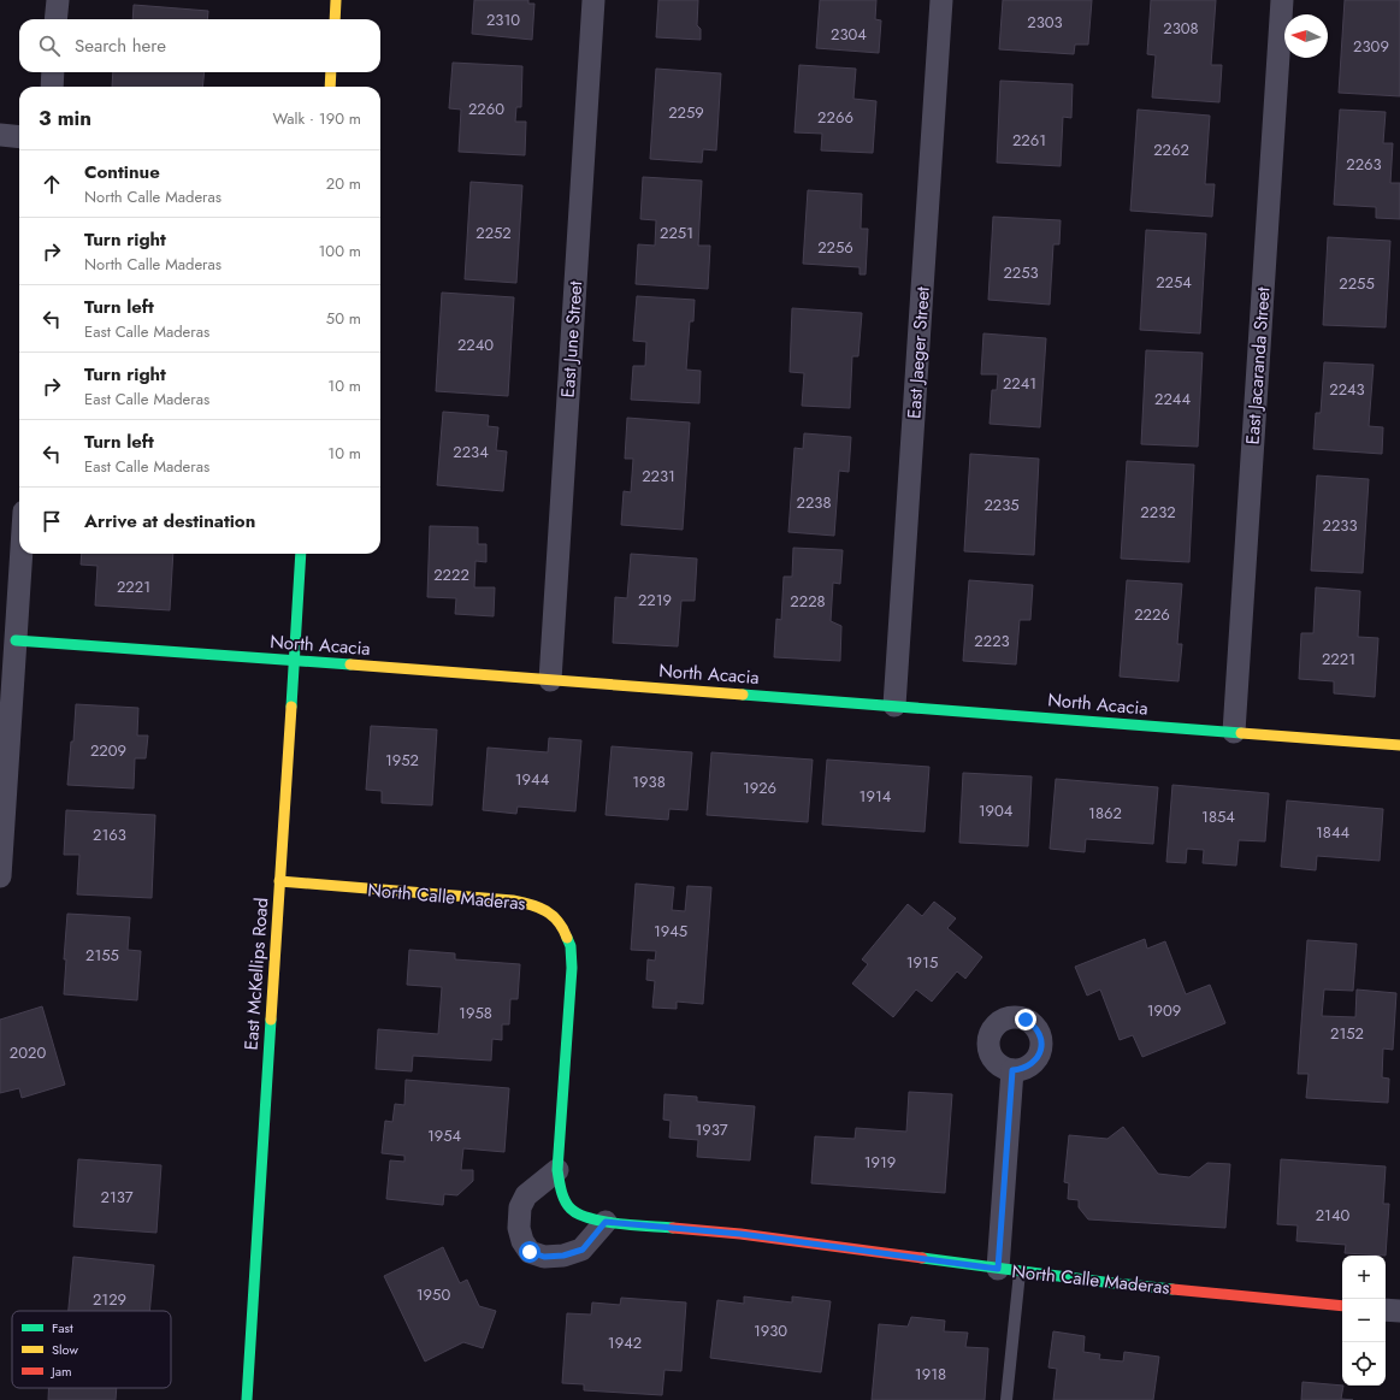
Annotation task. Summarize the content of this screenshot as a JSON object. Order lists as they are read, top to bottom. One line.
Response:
{"streets":{"street":["East June Street","East Jaeger Street","East Jacaranda Street","North Acacia","North Calle Maderas","East McKellips Road"]},"crossings":[["East June Street","North Acacia"],["East Jaeger Street","North Acacia"],["East Jacaranda Street","North Acacia"],["North Acacia","East McKellips Road"],["North Calle Maderas","East McKellips Road"]],"house_numbers":["2310","2303","2308","2304","2309","2260","2259","2266","2261","2262","2263","2252","2251","2256","2253","2254","2255","2240","2241","2243","2244","2234","2231","2238","2235","2232","2233","2222","2221","2219","2228","2226","2223","2221","2209","1952","1944","1938","1926","1914","1904","1862","1854","1844","2163","1945","2155","1915","1909","1958","2152","2020","1937","1954","1919","2137","2140","1950","2129","1930","1942","1918"],"legend":["Fast","Slow","Jam"],"north":"left","page":{"search":"Search here","heading":["3 min","Walk · 190 m"],"list":[["Continue","North Calle Maderas","20 m"],["Turn right","North Calle Maderas","100 m"],["Turn left","East Calle Maderas","50 m"],["Turn right","East Calle Maderas","10 m"],["Turn left","East Calle Maderas","10 m"],"Arrive at destination"],"map_buttons":["+","−"]}}
